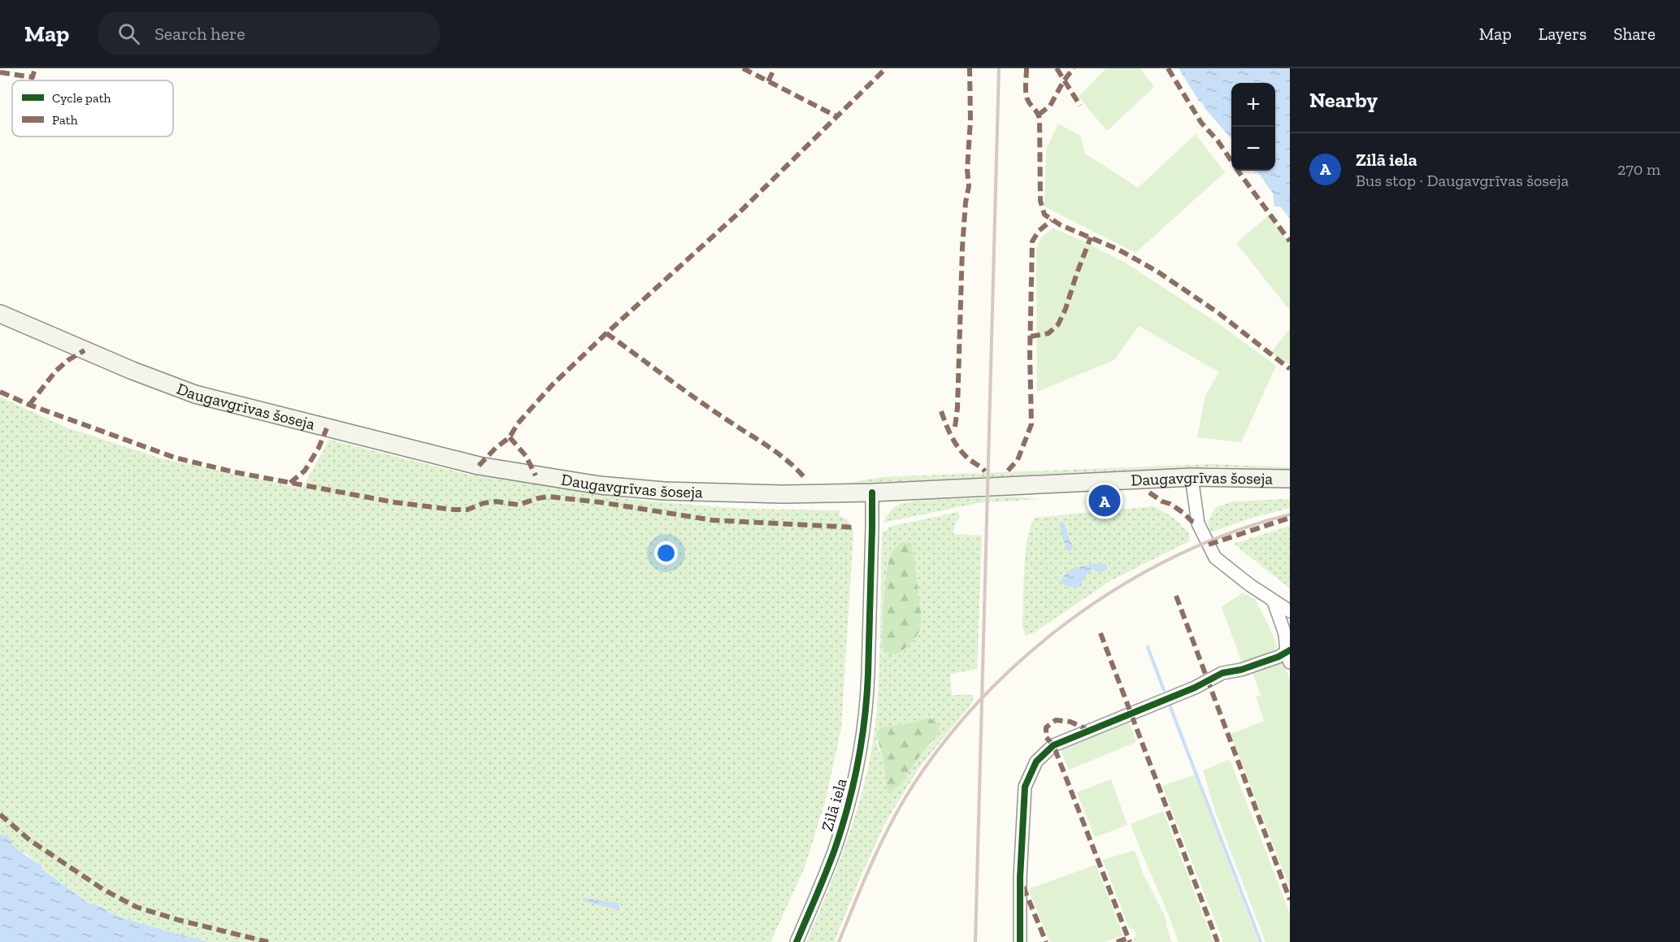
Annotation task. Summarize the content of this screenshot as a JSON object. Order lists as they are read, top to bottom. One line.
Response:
{"streets":{"main road":["Daugavgrīvas šoseja"],"street":["Zilā iela"]},"crossings":[["Daugavgrīvas šoseja","Zilā iela"]],"legend":["Cycle path","Path"],"page":{"header":"Map","search":"Search here","nav":["Map","Layers","Share"],"heading":"Nearby","map_buttons":["+","−"],"list":[{"mark":"A","name":"Zilā iela","note":"Bus stop · Daugavgrīvas šoseja","value":"270 m"}],"pins":"A"}}
